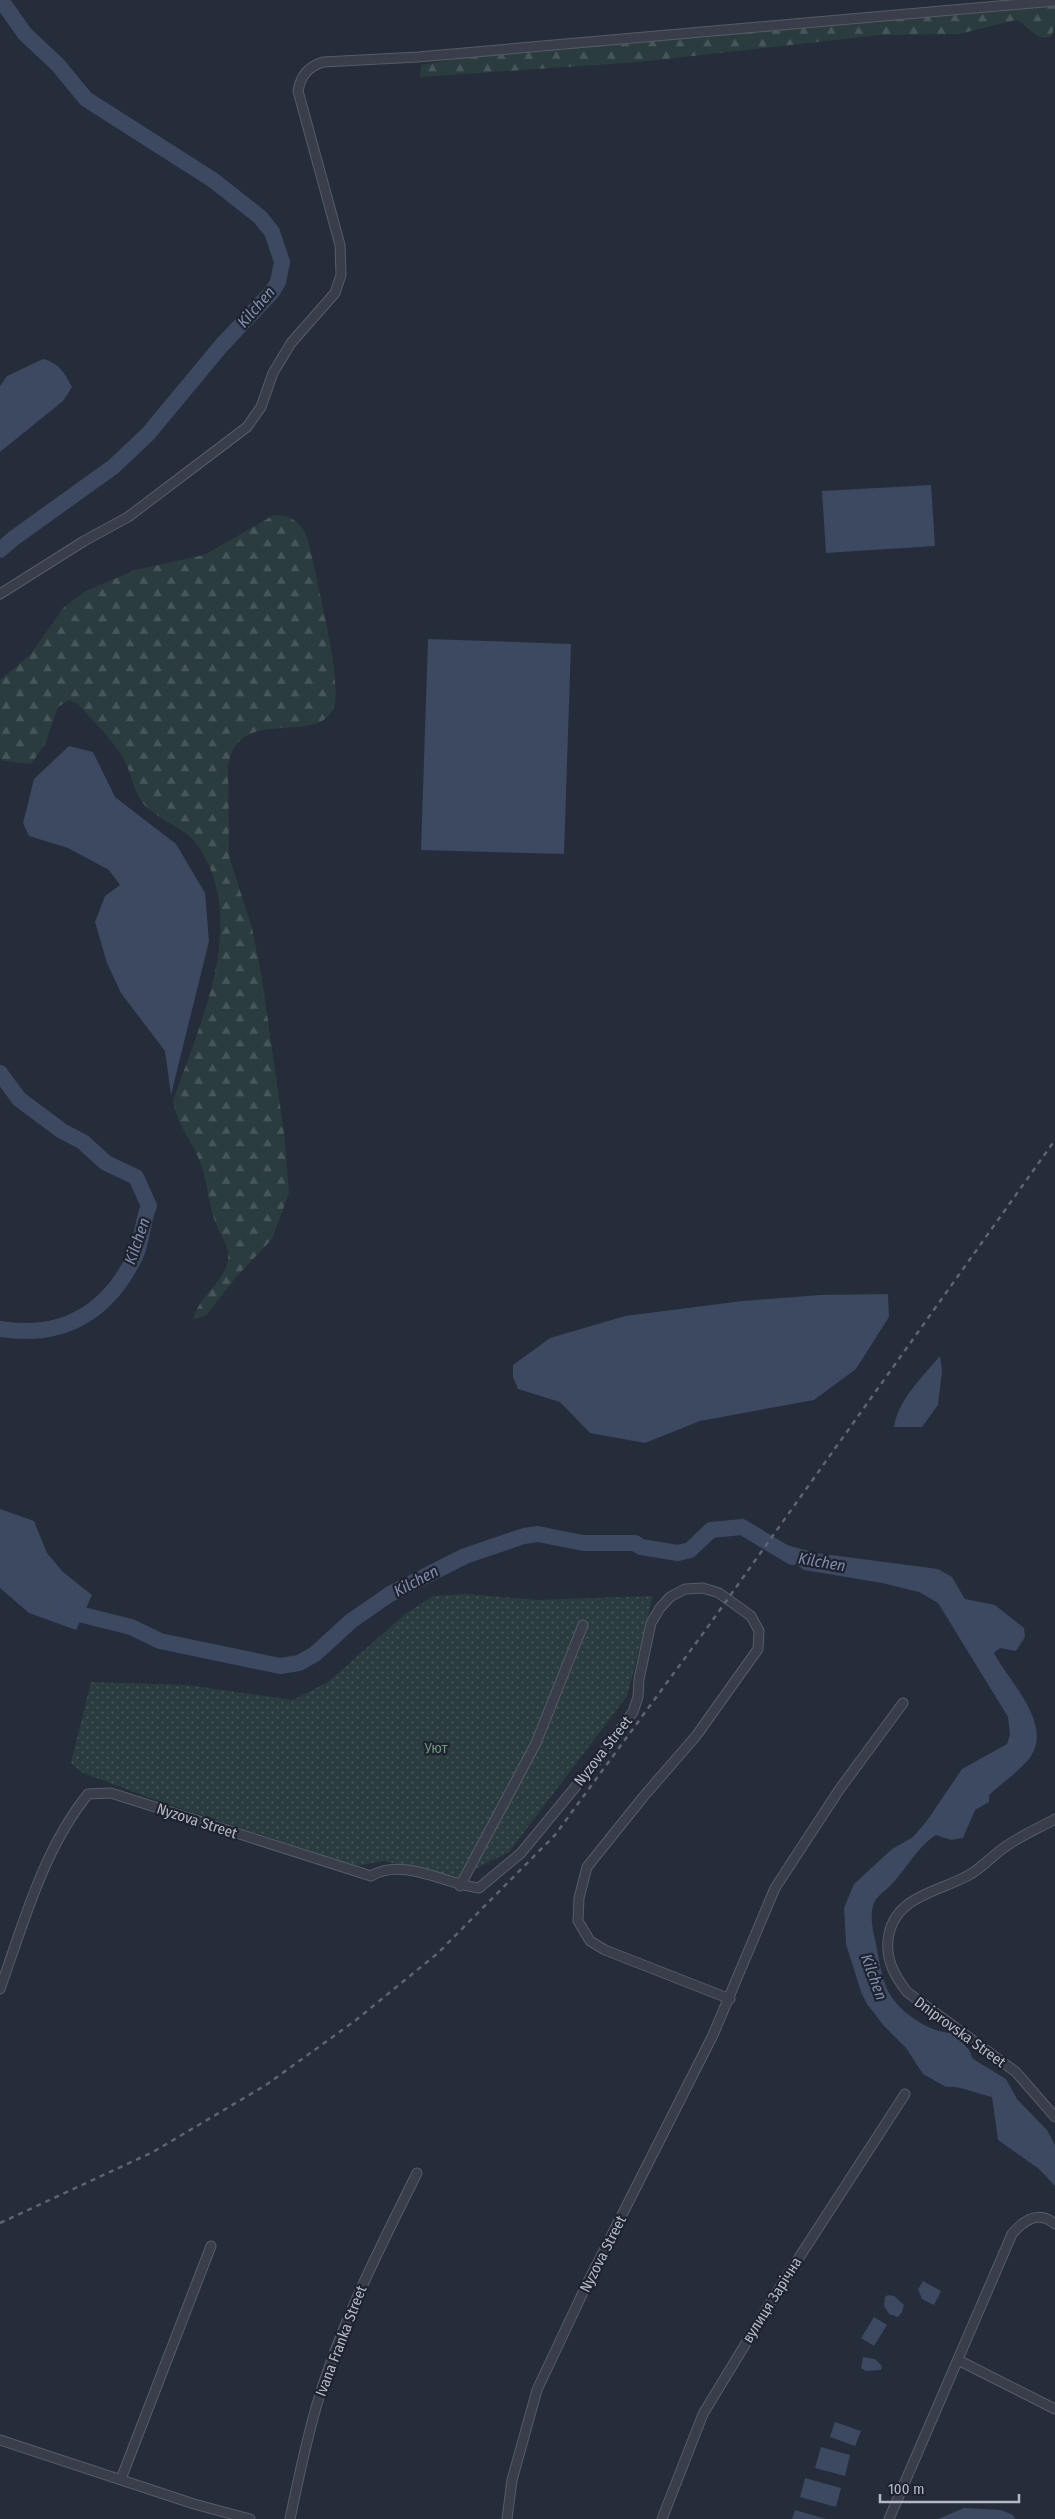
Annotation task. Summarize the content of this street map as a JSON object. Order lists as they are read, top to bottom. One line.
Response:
{"streets":{"street":["Nyzova Street","Dniprovska Street","вулиця Зарічна","Ivana Franka Street"]},"water":["Kilchen"],"parks":["Уют"],"scale_bar":"100 m"}
